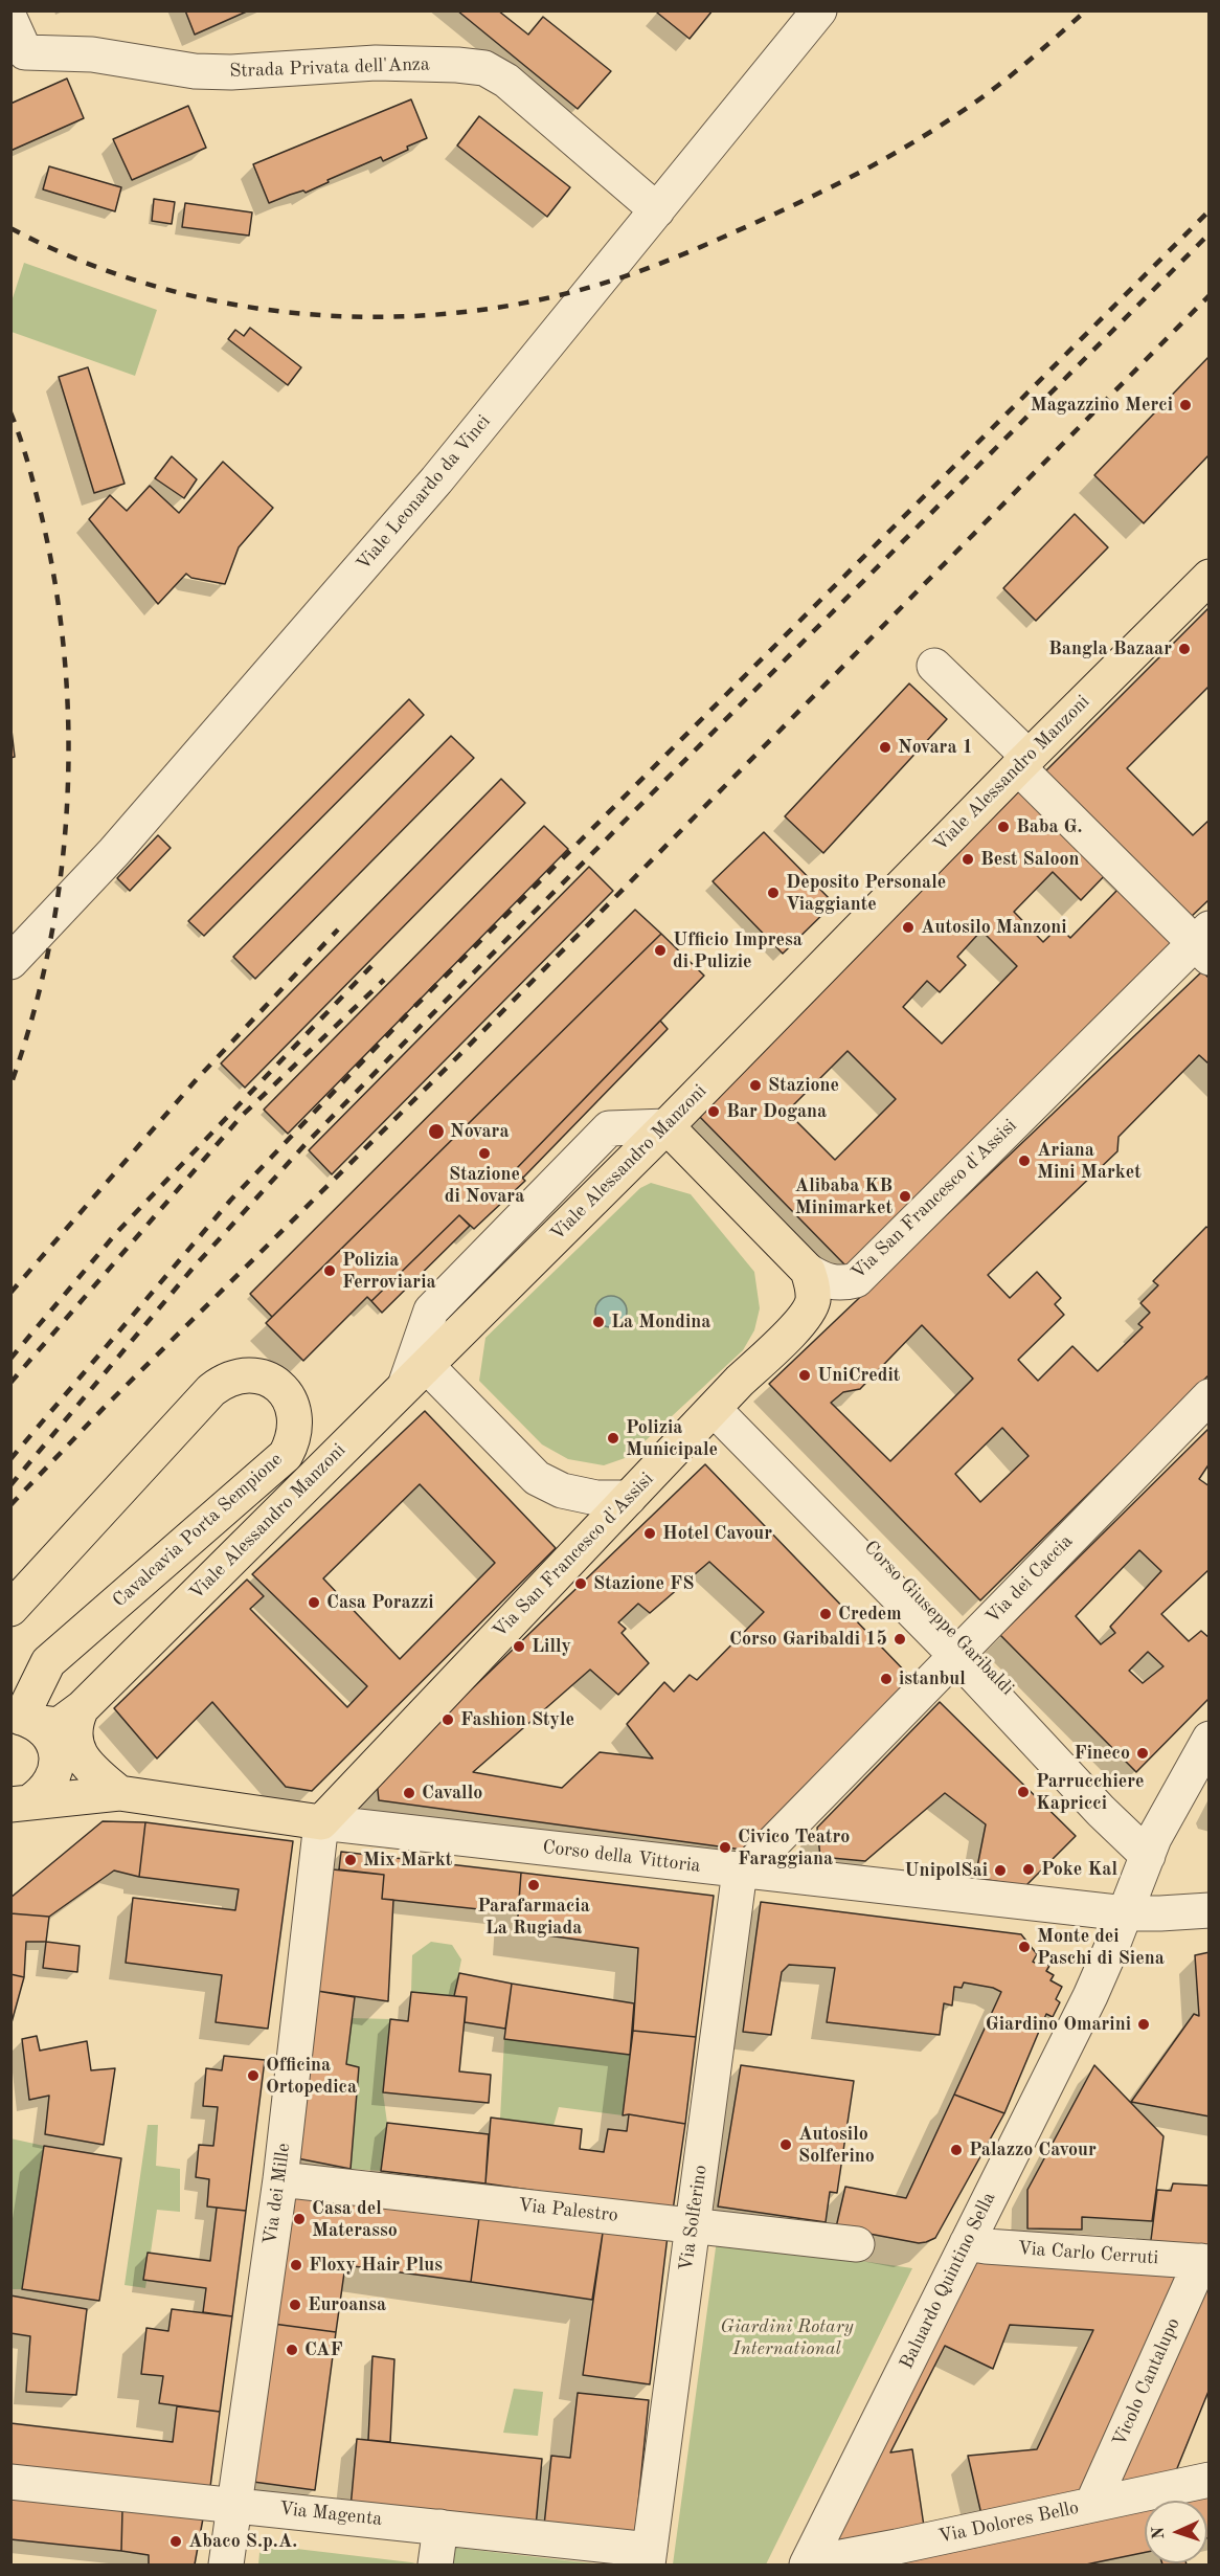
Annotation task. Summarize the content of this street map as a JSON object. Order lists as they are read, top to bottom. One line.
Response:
{"streets":{"main road":["Viale Alessandro Manzoni","Via San Francesco d'Assisi","Cavalcavia Porta Sempione","Corso della Vittoria"],"street":["Strada Privata dell'Anza","Viale Leonardo da Vinci","Via dei Caccia","Corso Giuseppe Garibaldi","Via dei Mille","Via Palestro","Via Solferino","Via Carlo Cerruti","Baluardo Quintino Sella","Vicolo Cantalupo","Via Magenta","Via Dolores Bello"]},"crossings":[["Strada Privata dell'Anza","Viale Leonardo da Vinci"],["Viale Alessandro Manzoni","Cavalcavia Porta Sempione"],["Via San Francesco d'Assisi","Corso Giuseppe Garibaldi"],["Via San Francesco d'Assisi","Corso della Vittoria"],["Via San Francesco d'Assisi","Via dei Mille"],["Via dei Caccia","Corso Giuseppe Garibaldi"],["Via dei Caccia","Corso della Vittoria"],["Via dei Caccia","Via Solferino"],["Corso Giuseppe Garibaldi","Baluardo Quintino Sella"],["Corso della Vittoria","Via dei Mille"],["Corso della Vittoria","Via Solferino"],["Corso della Vittoria","Baluardo Quintino Sella"],["Via dei Mille","Via Palestro"],["Via dei Mille","Via Magenta"],["Via Palestro","Via Solferino"],["Via Solferino","Via Magenta"],["Via Carlo Cerruti","Baluardo Quintino Sella"],["Via Carlo Cerruti","Vicolo Cantalupo"],["Baluardo Quintino Sella","Via Dolores Bello"],["Vicolo Cantalupo","Via Dolores Bello"]],"parks":["Giardini Rotary International"],"places":["Magazzino Merci","Bangla Bazaar","Novara 1","Baba G.","Best Saloon","Deposito Personale Viaggiante","Autosilo Manzoni","Ufficio Impresa di Pulizie","Stazione","Bar Dogana","Novara","Stazione di Novara","Ariana Mini Market","Alibaba KB Minimarket","Polizia Ferroviaria","La Mondina","UniCredit","Polizia Municipale","Hotel Cavour","Stazione FS","Casa Porazzi","Credem","Corso Garibaldi 15","Lilly","istanbul","Fashion Style","Fineco","Parrucchiere Kapricci","Cavallo","Civico Teatro Faraggiana","Mix Markt","Poke Kal","UnipolSai","Parafarmacia La Rugiada","Monte dei Paschi di Siena","Giardino Omarini","Officina Ortopedica","Autosilo Solferino","Palazzo Cavour","Casa del Materasso","Floxy Hair Plus","Euroansa","CAF","Abaco S.p.A."],"north":"left"}
